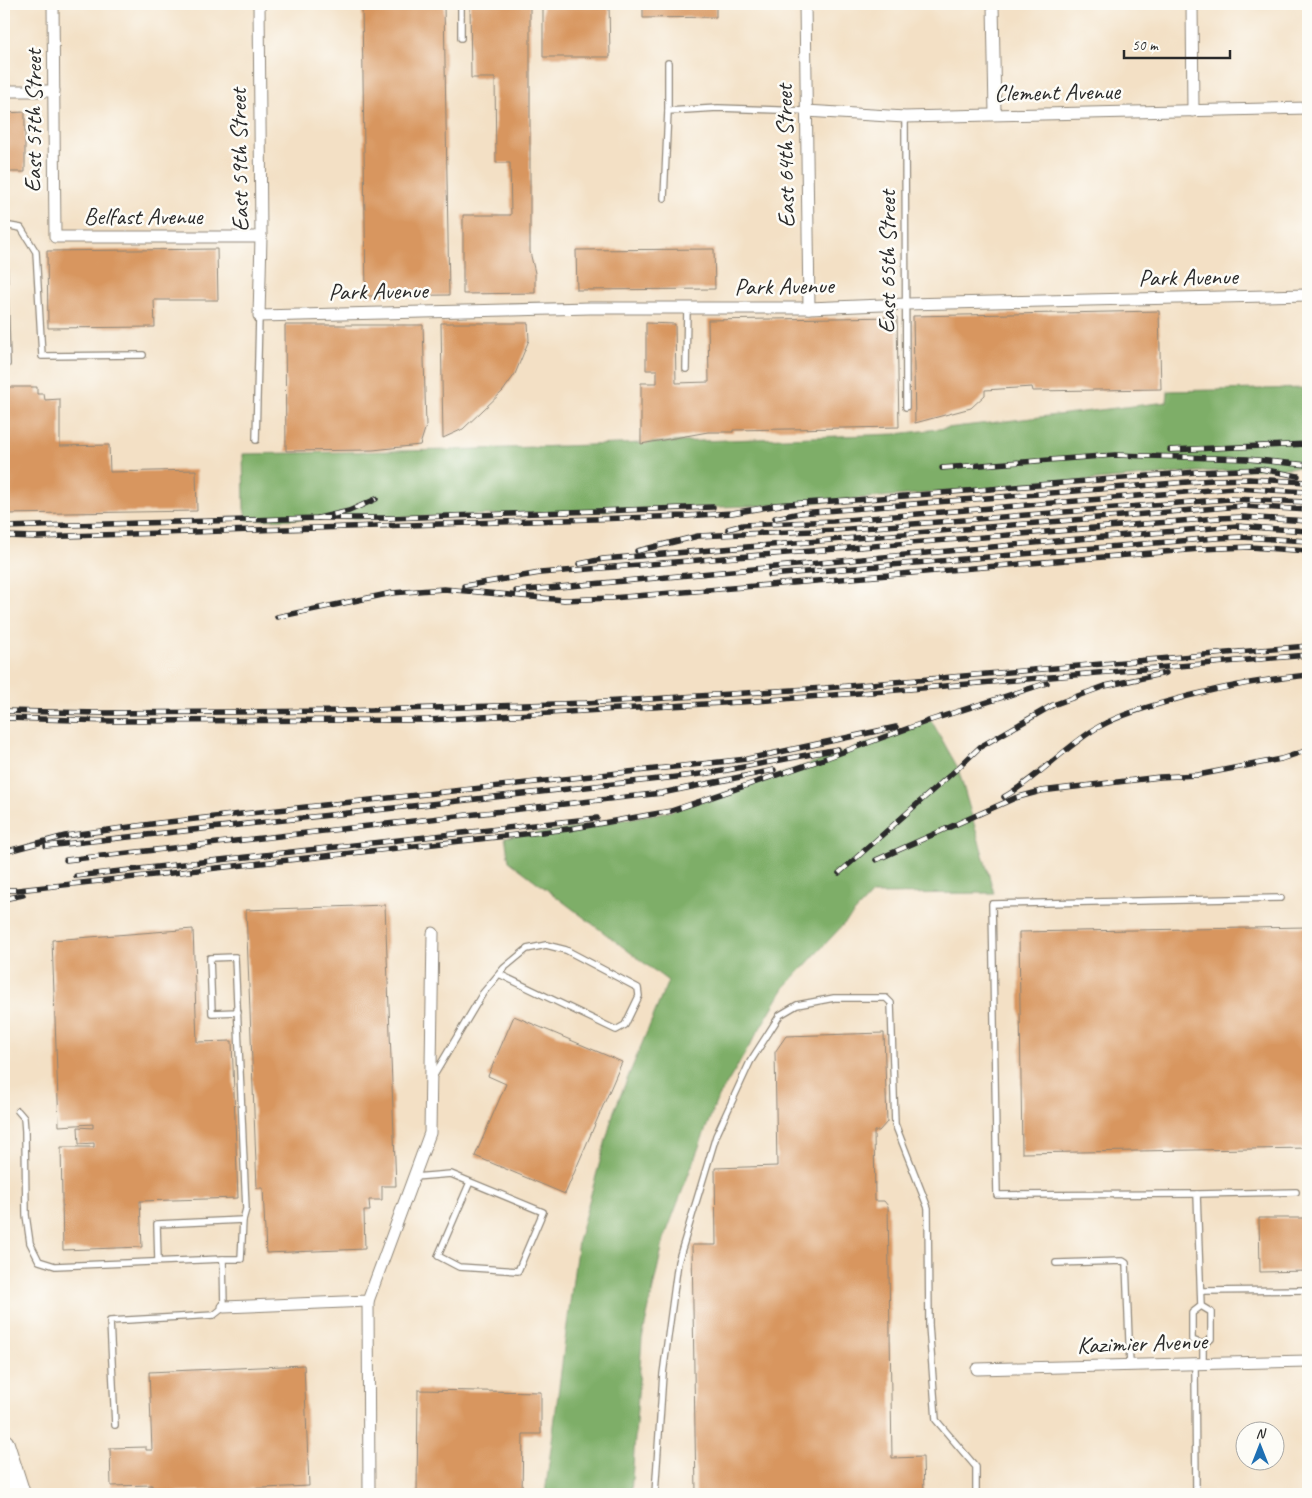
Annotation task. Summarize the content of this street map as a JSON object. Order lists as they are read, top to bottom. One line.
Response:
{"streets":{"street":["Clement Avenue","East 57th Street","East 64th Street","East 59th Street","Belfast Avenue","Park Avenue","Kazimier Avenue"],"lane":["East 65th Street"]},"crossings":[["Clement Avenue","East 64th Street"],["Clement Avenue","East 65th Street"],["East 57th Street","Belfast Avenue"],["East 64th Street","Park Avenue"],["East 59th Street","Belfast Avenue"],["East 59th Street","Park Avenue"],["East 65th Street","Park Avenue"]],"scale_bar":"50 m","north":"top"}
